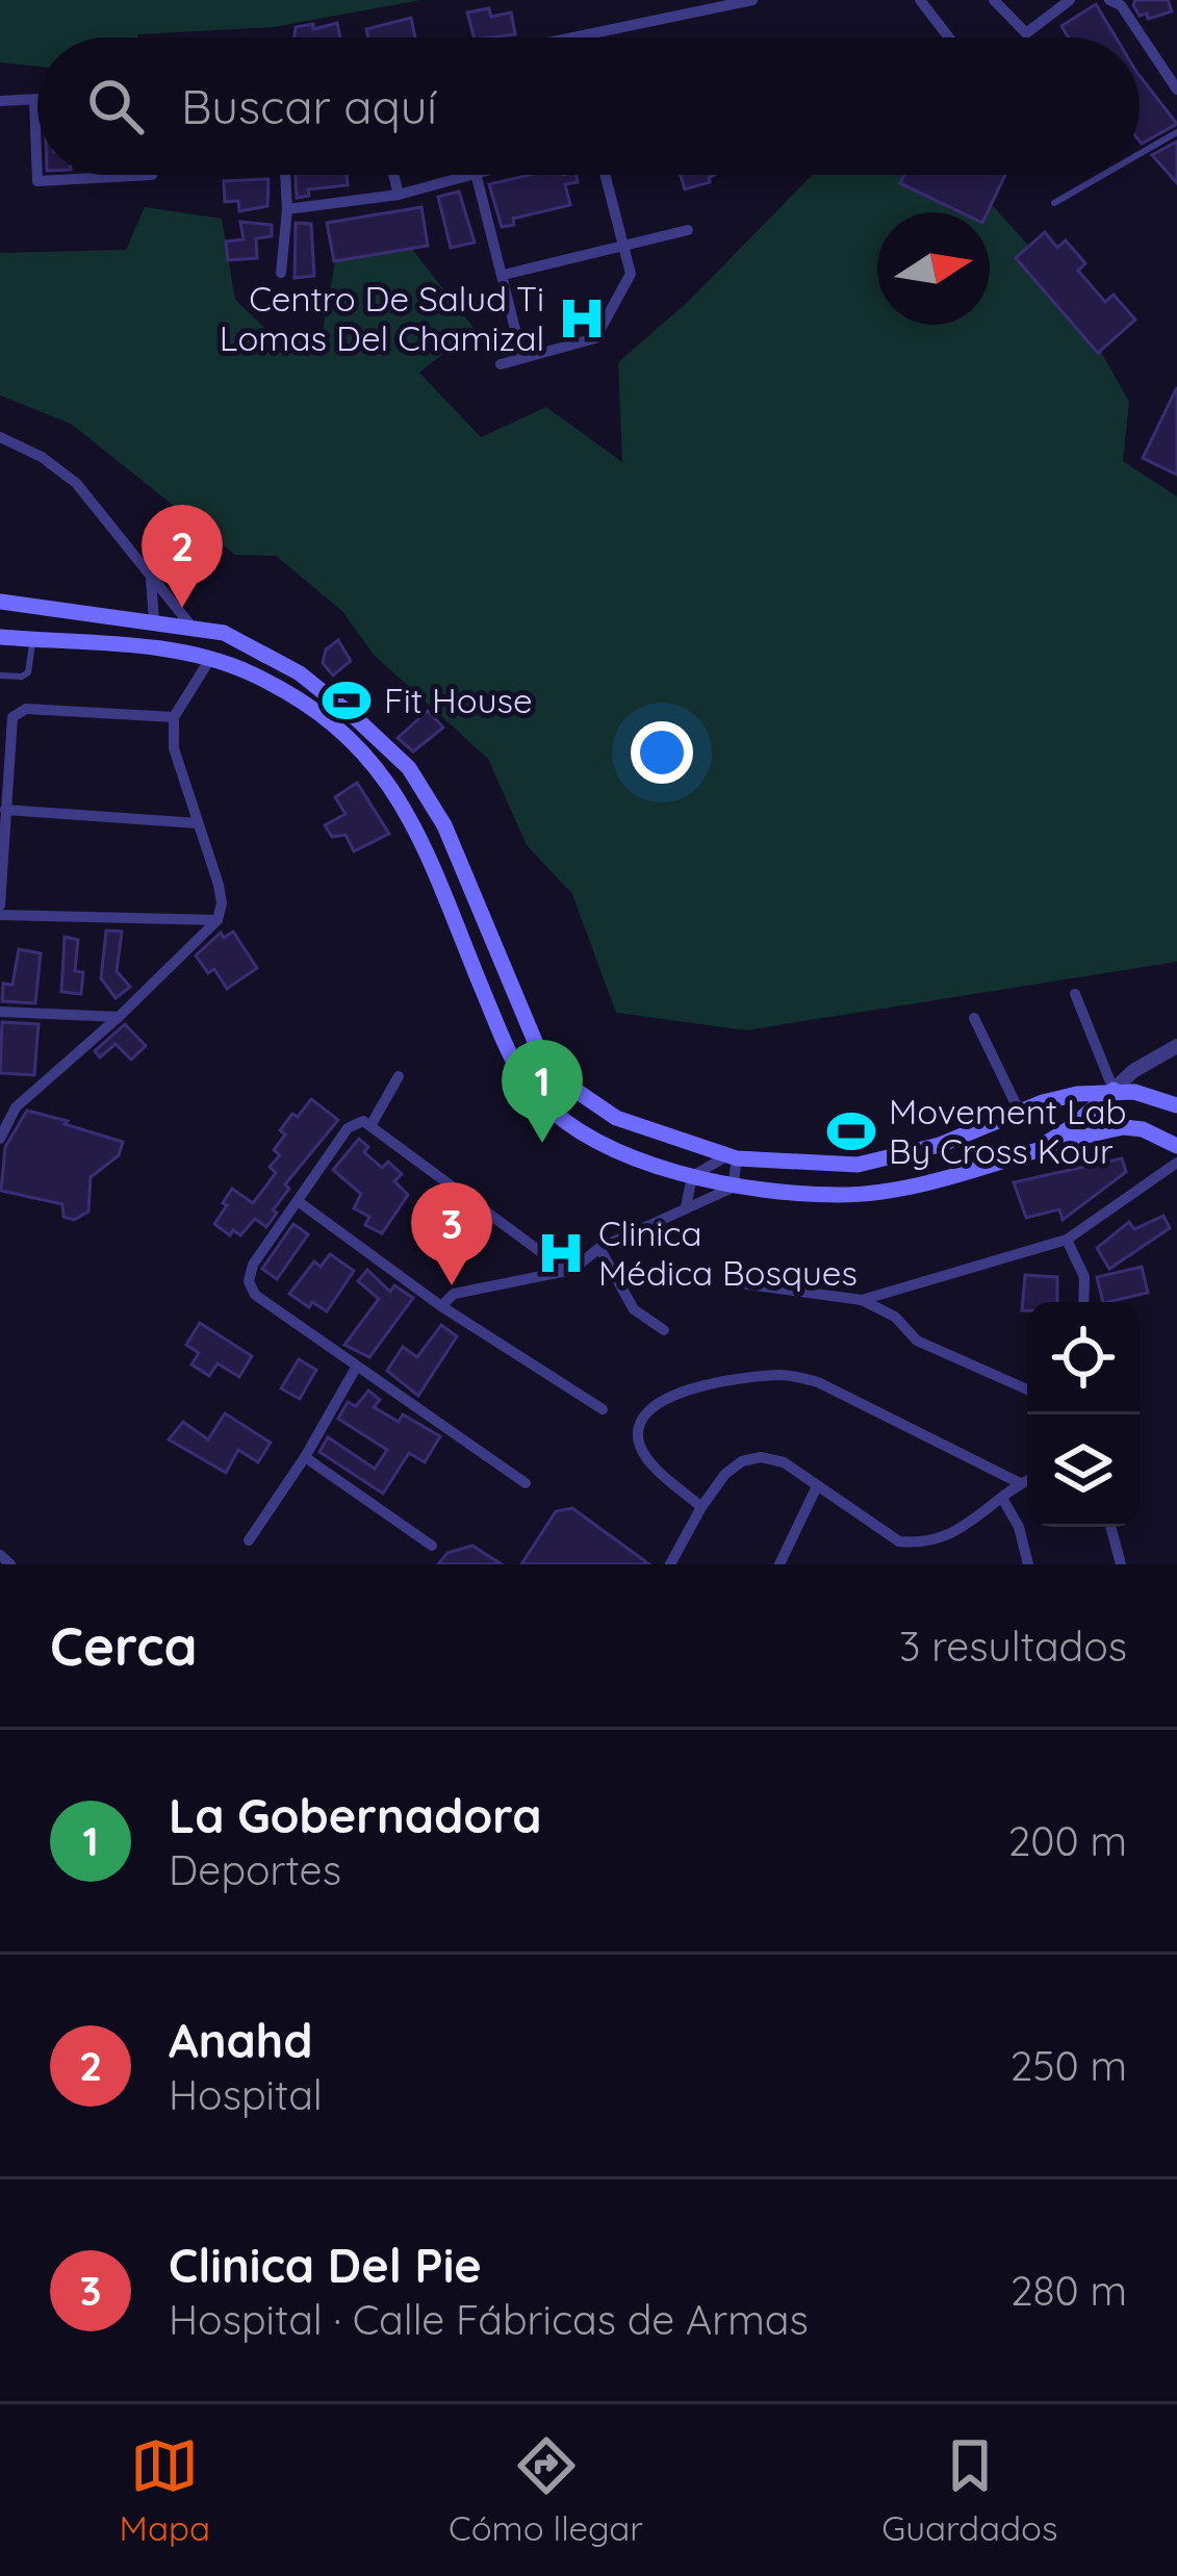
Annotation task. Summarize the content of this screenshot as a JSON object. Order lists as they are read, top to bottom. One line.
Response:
{"places":{"hospital":["Centro De Salud Ti Lomas Del Chamizal","Clinica Médica Bosques"],"sports":["Fit House","Movement Lab By Cross Kour"]},"north":"right","page":{"search":"Buscar aquí","pins":["2","1","3"],"heading":["Cerca","3 resultados"],"list":[{"mark":"1","name":"La Gobernadora","note":"Deportes","value":"200 m"},{"mark":"2","name":"Anahd","note":"Hospital","value":"250 m"},{"mark":"3","name":"Clinica Del Pie","note":"Hospital · Calle Fábricas de Armas","value":"280 m"}],"nav":["Mapa","Cómo llegar","Guardados"]}}
